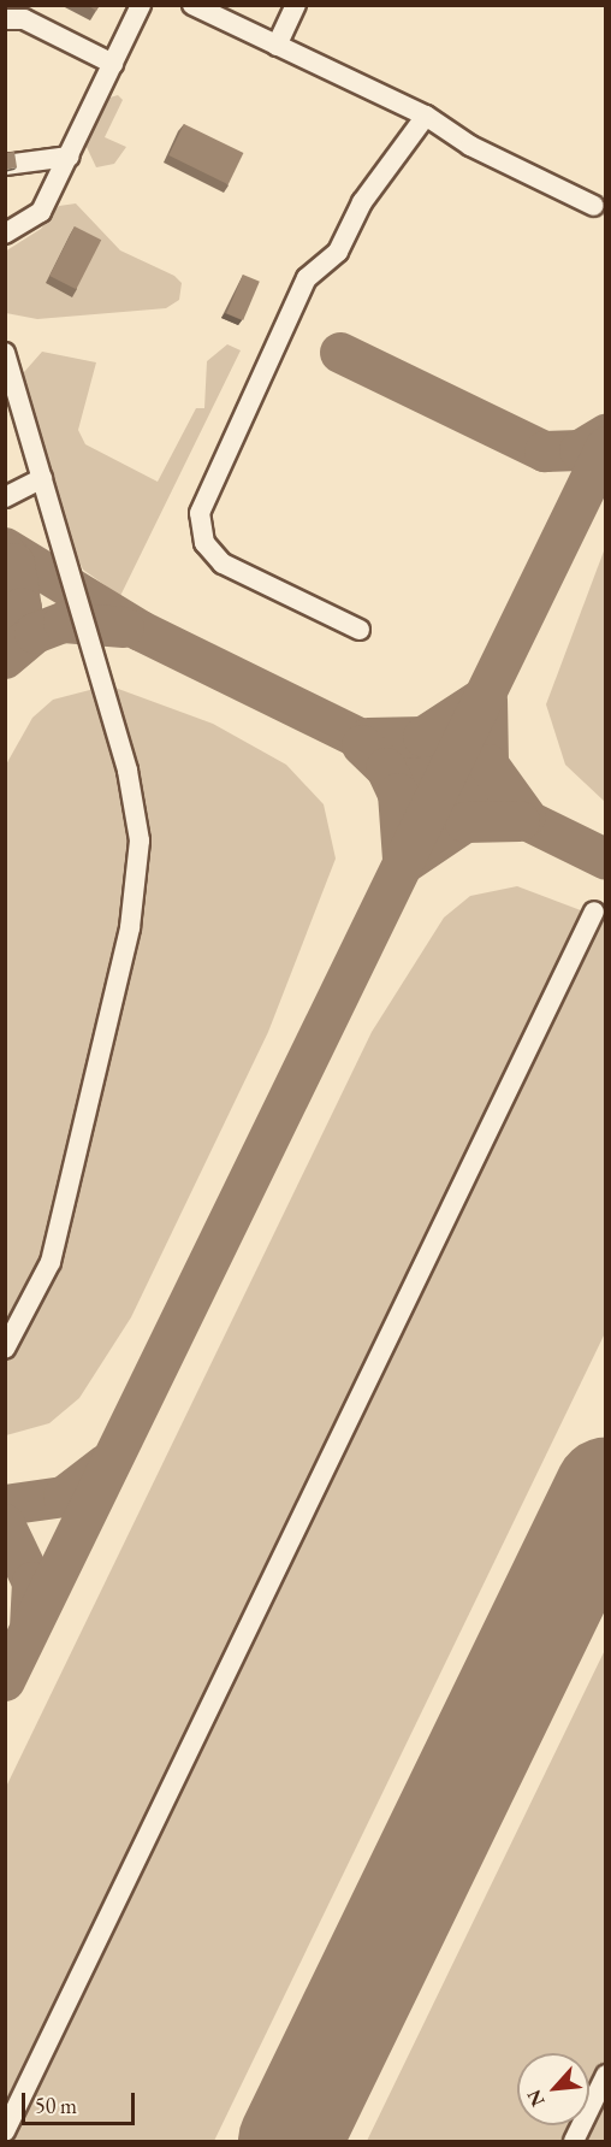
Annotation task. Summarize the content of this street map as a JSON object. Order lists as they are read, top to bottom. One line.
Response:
{"scale_bar":"50 m","north":"bottom left"}
